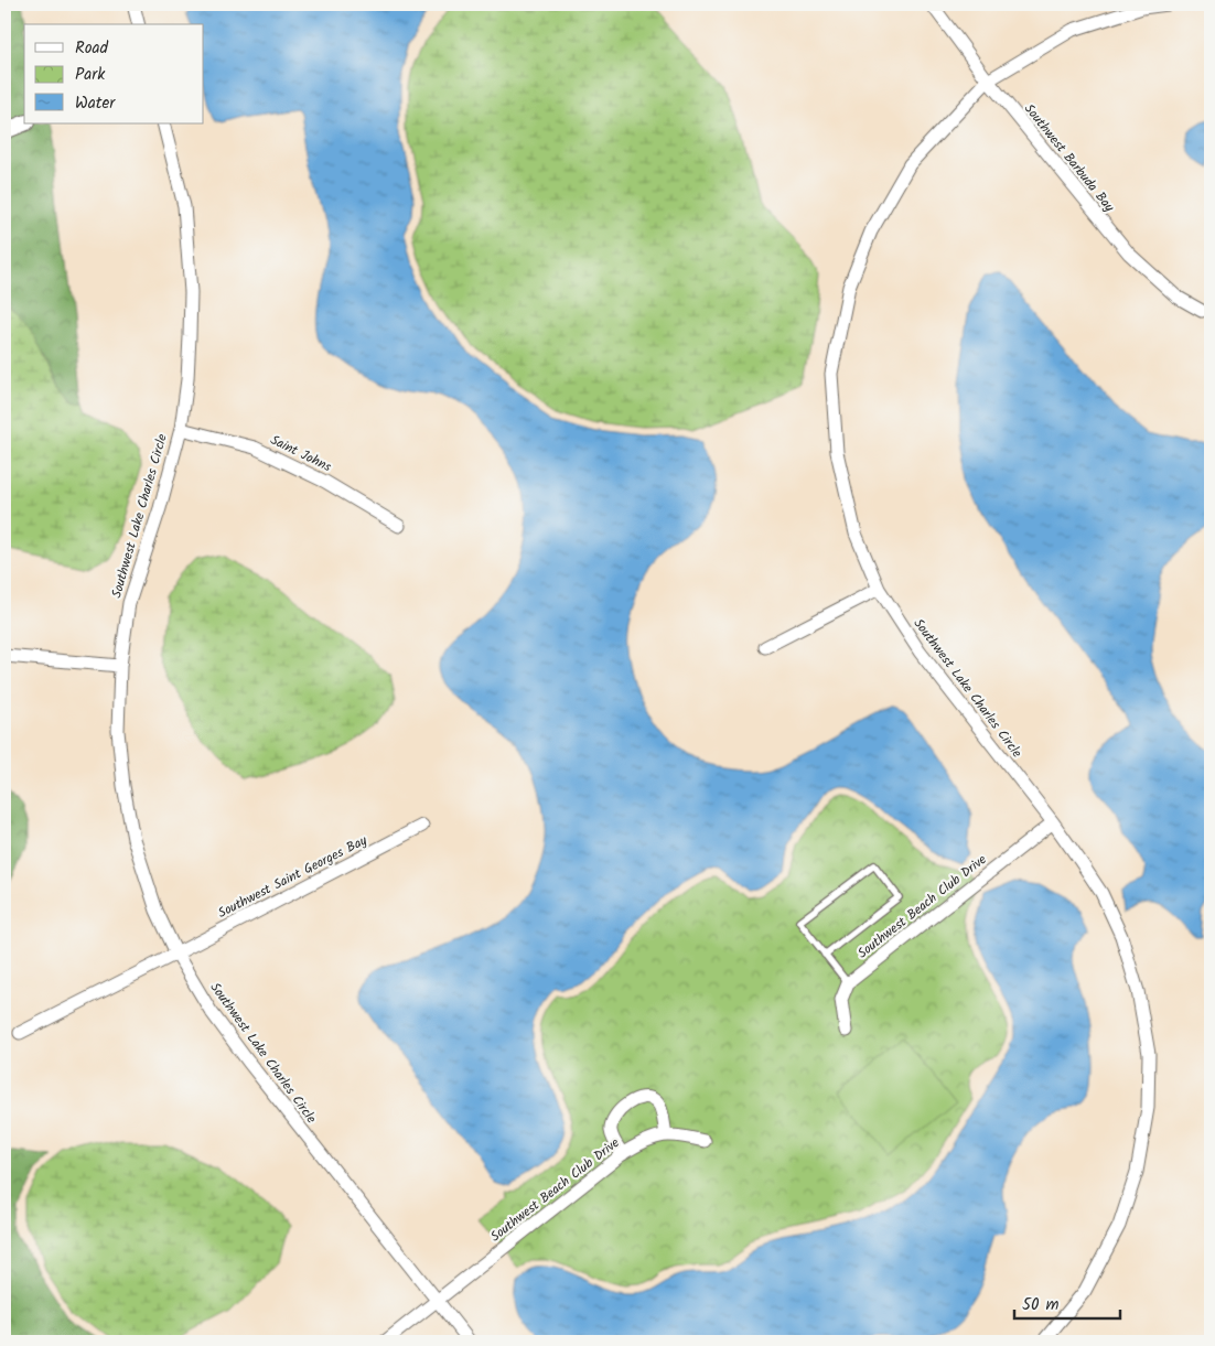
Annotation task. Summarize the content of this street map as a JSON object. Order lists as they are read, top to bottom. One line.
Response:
{"streets":{"street":["Southwest Barbuda Bay","Saint Johns","Southwest Lake Charles Circle","Southwest Saint Georges Bay","Southwest Beach Club Drive"]},"crossings":[["Southwest Barbuda Bay","Southwest Lake Charles Circle"],["Saint Johns","Southwest Lake Charles Circle"],["Southwest Lake Charles Circle","Southwest Saint Georges Bay"],["Southwest Lake Charles Circle","Southwest Beach Club Drive"]],"legend":["Road","Park","Water"],"scale_bar":"50 m"}
